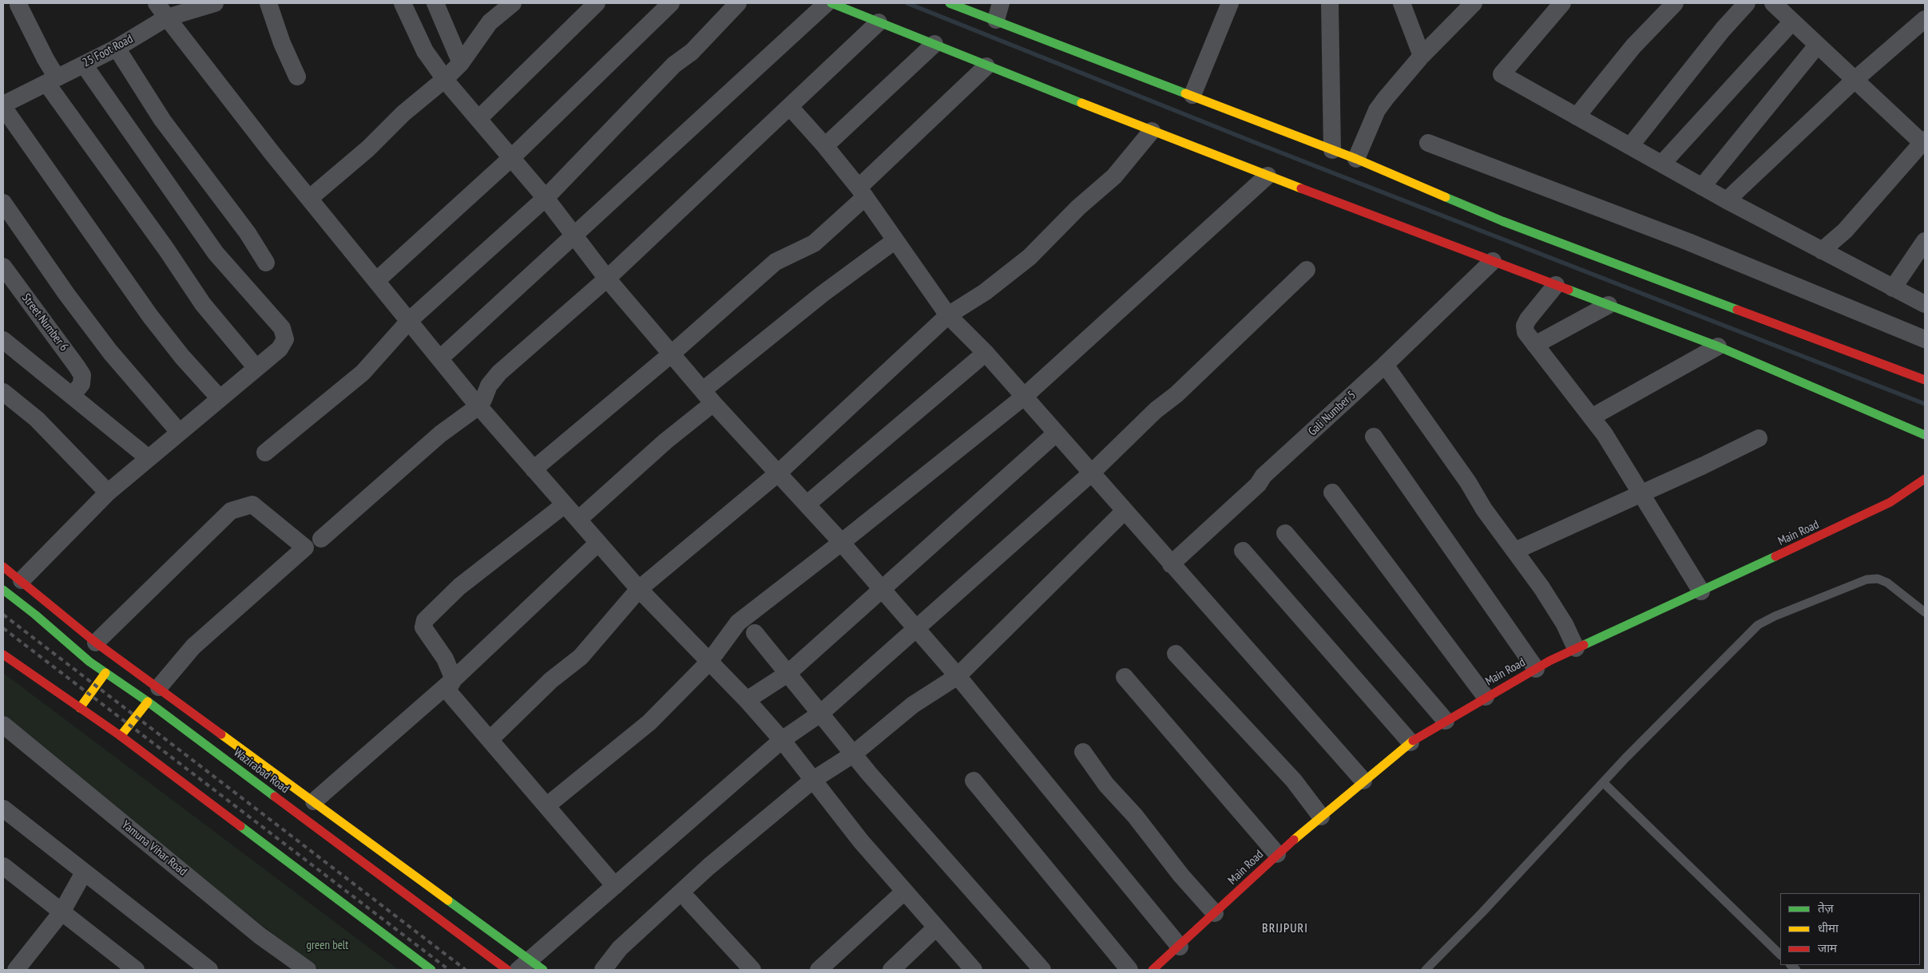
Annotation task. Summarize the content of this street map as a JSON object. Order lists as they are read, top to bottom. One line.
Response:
{"streets":{"main road":["Main Road","Wazirabad Road"],"street":["25 Foot Road","Street Number 6","Gali Number 5","Yamuna Vihar Road"]},"districts":["BRIJPURI"],"parks":["green belt"],"legend":["तेज़","धीमा","जाम"]}
